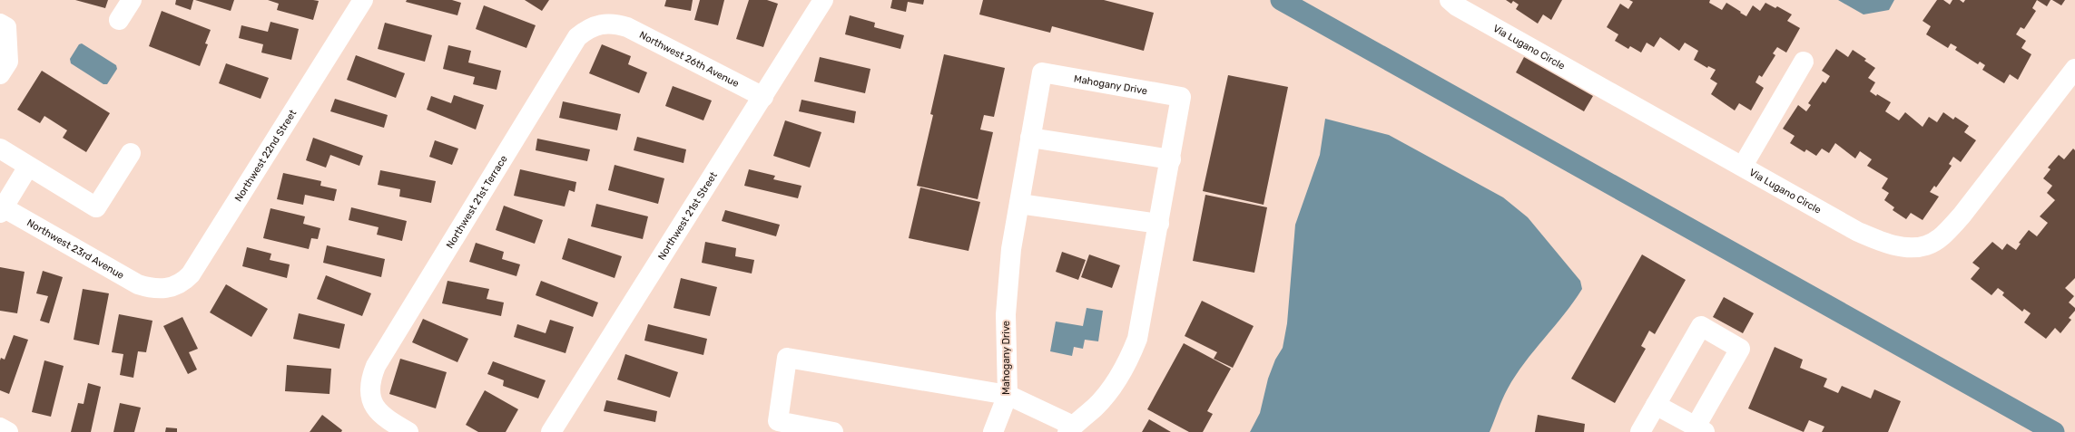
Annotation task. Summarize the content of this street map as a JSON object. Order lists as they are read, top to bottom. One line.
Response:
{"streets":{"street":["Via Lugano Circle","Northwest 26th Avenue","Mahogany Drive","Northwest 22nd Street","Northwest 21st Terrace","Northwest 21st Street","Northwest 23rd Avenue"]},"crossings":[["Northwest 26th Avenue","Northwest 21st Terrace"],["Northwest 26th Avenue","Northwest 21st Street"],["Northwest 22nd Street","Northwest 23rd Avenue"]]}
